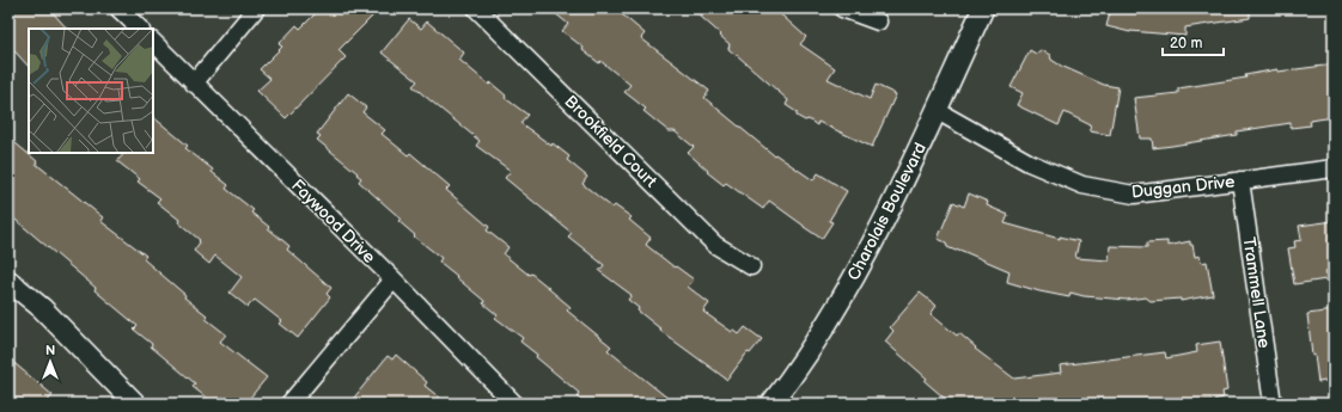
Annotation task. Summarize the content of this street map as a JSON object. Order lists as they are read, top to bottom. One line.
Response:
{"streets":{"street":["Brookfield Court","Duggan Drive","Charolais Boulevard","Faywood Drive","Trammell Lane"]},"crossings":[["Duggan Drive","Charolais Boulevard"],["Duggan Drive","Trammell Lane"]],"scale_bar":"20 m","north":"top"}
